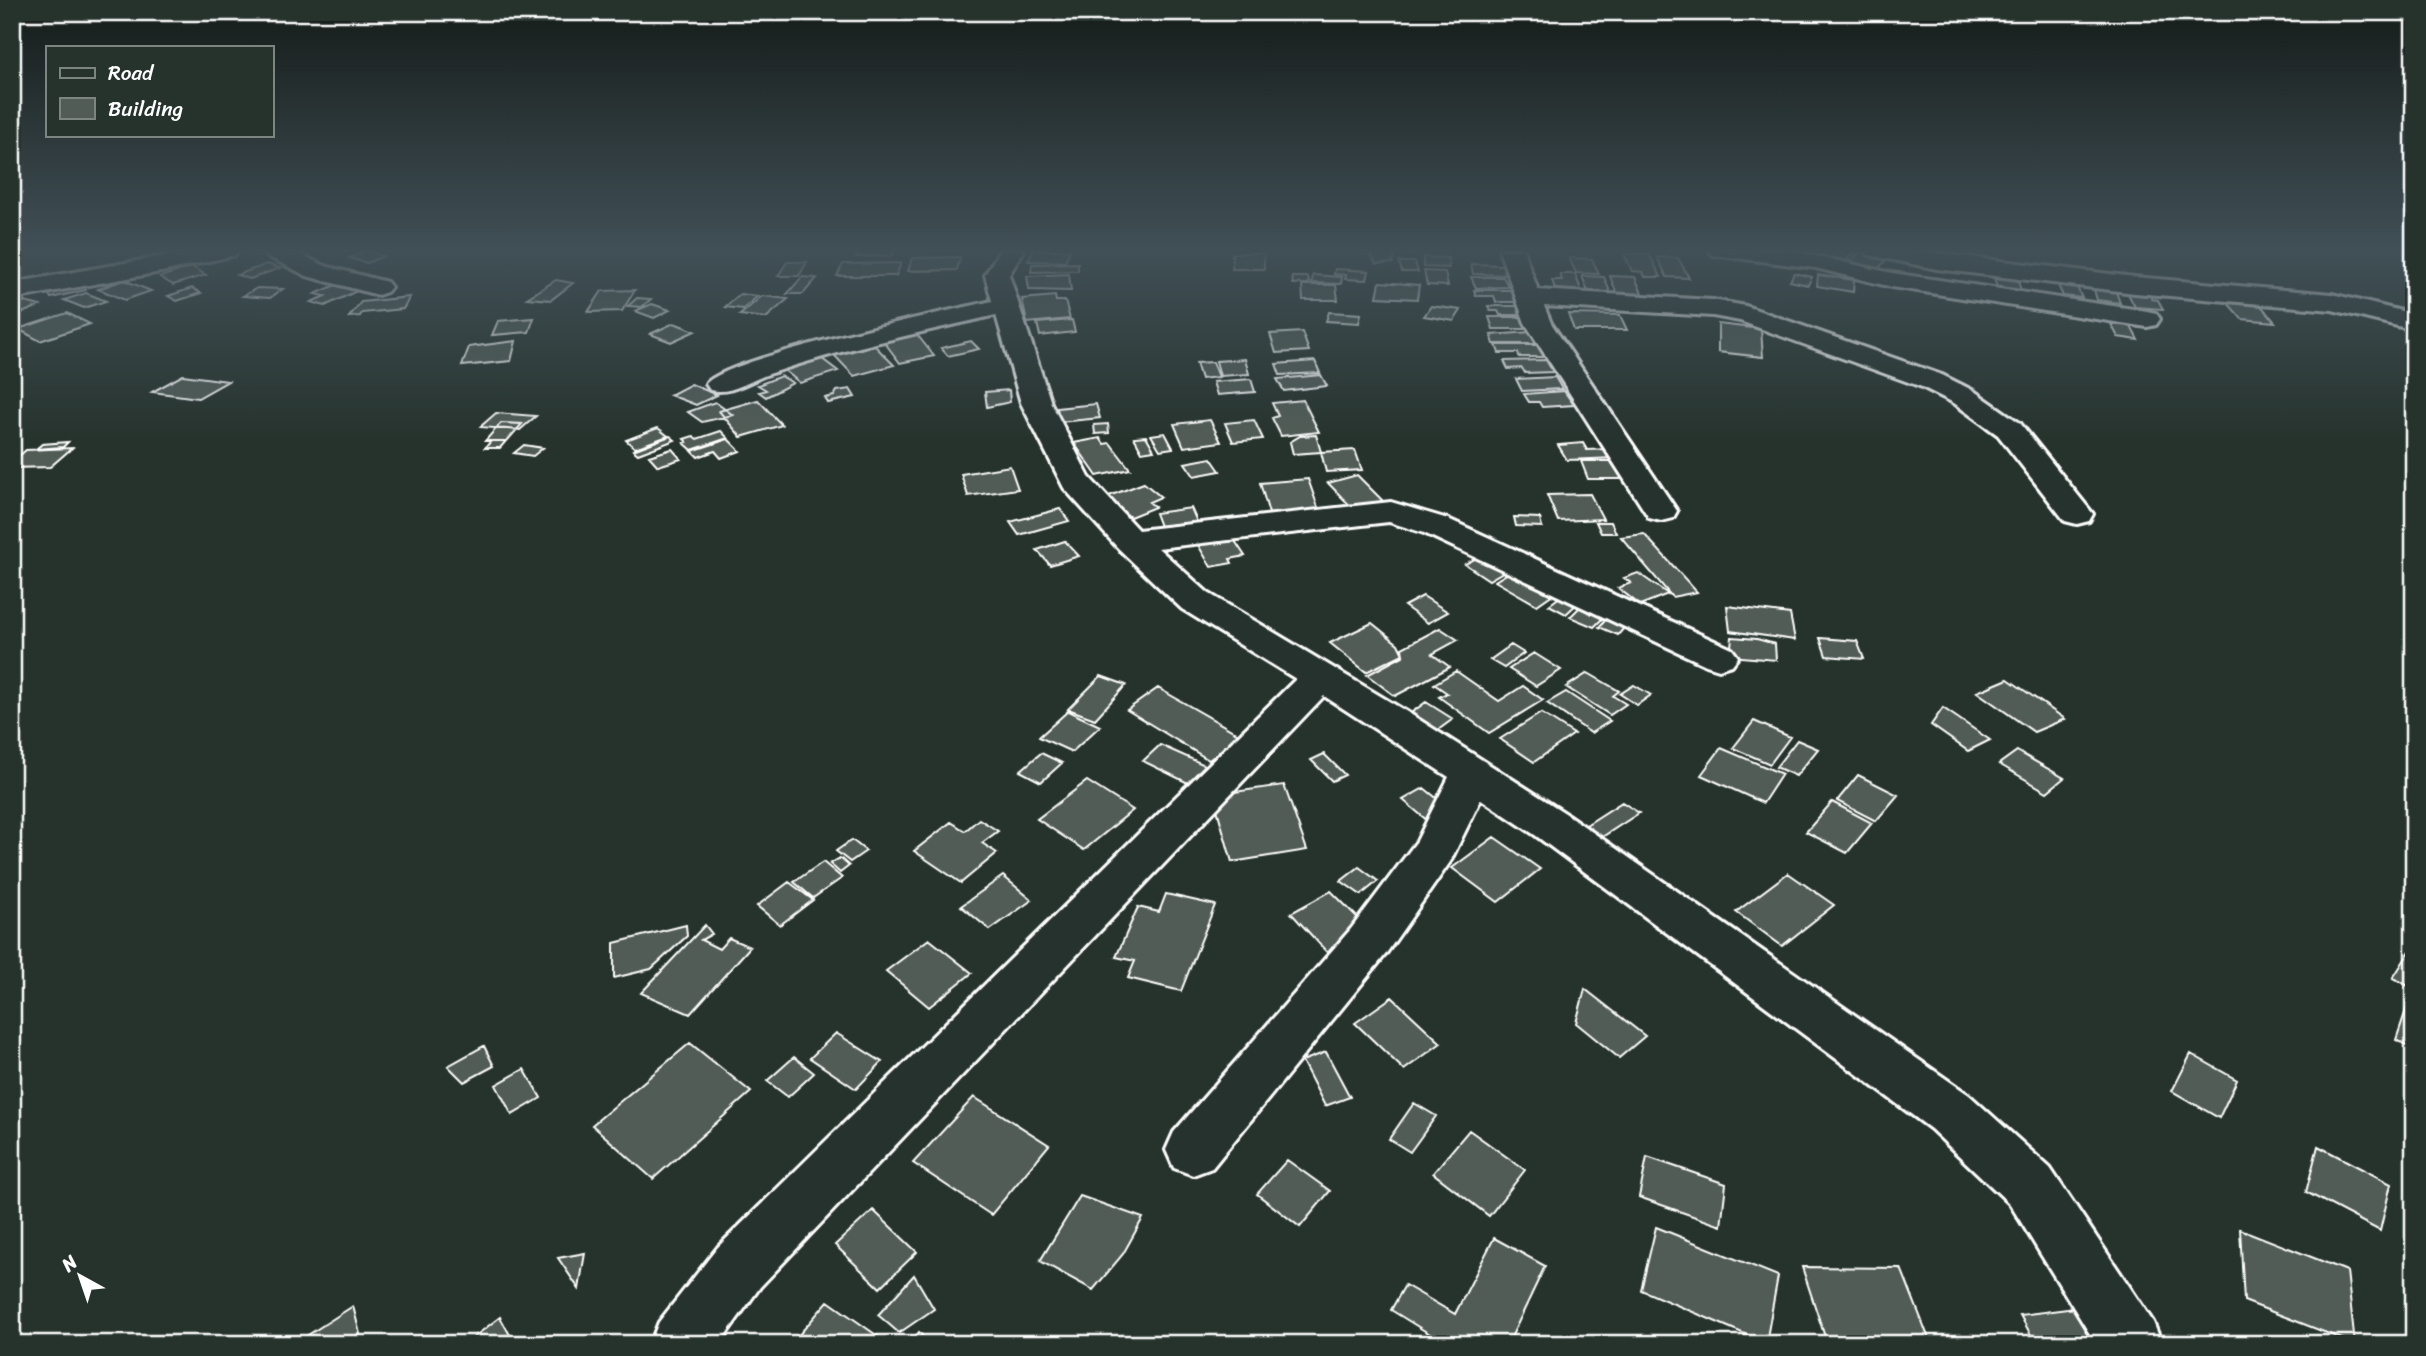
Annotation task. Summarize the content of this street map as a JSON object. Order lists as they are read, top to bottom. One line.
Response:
{"legend":["Road","Building"],"north":"top left"}
